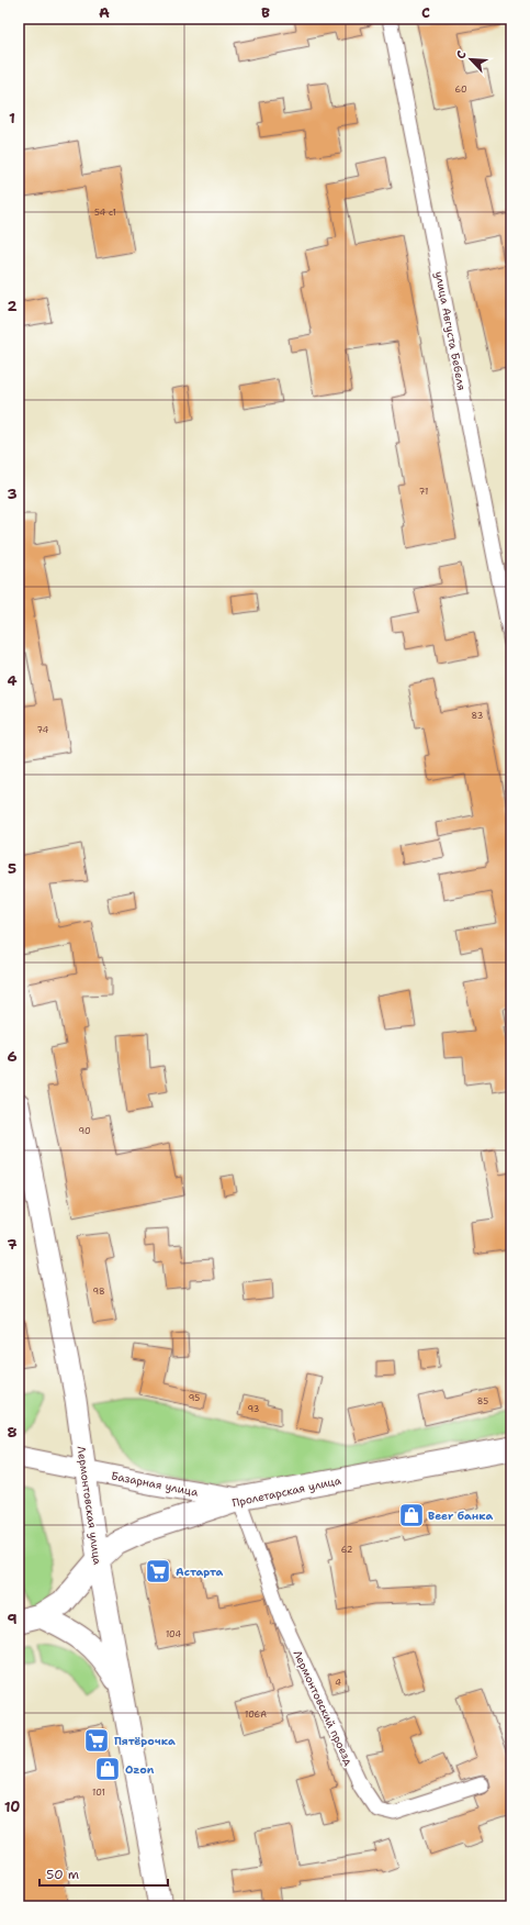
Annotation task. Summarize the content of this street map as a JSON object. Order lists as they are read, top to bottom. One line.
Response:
{"streets":{"main road":["Базарная улица","Пролетарская улица","Лермонтовская улица"],"street":["улица Августа Бебеля","Лермонтовский проезд"]},"crossings":[["Базарная улица","Пролетарская улица"],["Базарная улица","Лермонтовская улица"],["Базарная улица","Лермонтовский проезд"],["Пролетарская улица","Лермонтовская улица"],["Пролетарская улица","Лермонтовский проезд"]],"places":{"shop":["Beer банка","Ozon"],"supermarket":["Астарта","Пятёрочка"]},"house_numbers":["60","54 с1","71","83","74","90","98","95","85","93","62","104","4","106А","101"],"scale_bar":"50 m","north":"top left","grid":{"columns":["A","B","C"],"rows":["1","2","3","4","5","6","7","8","9","10"]}}
